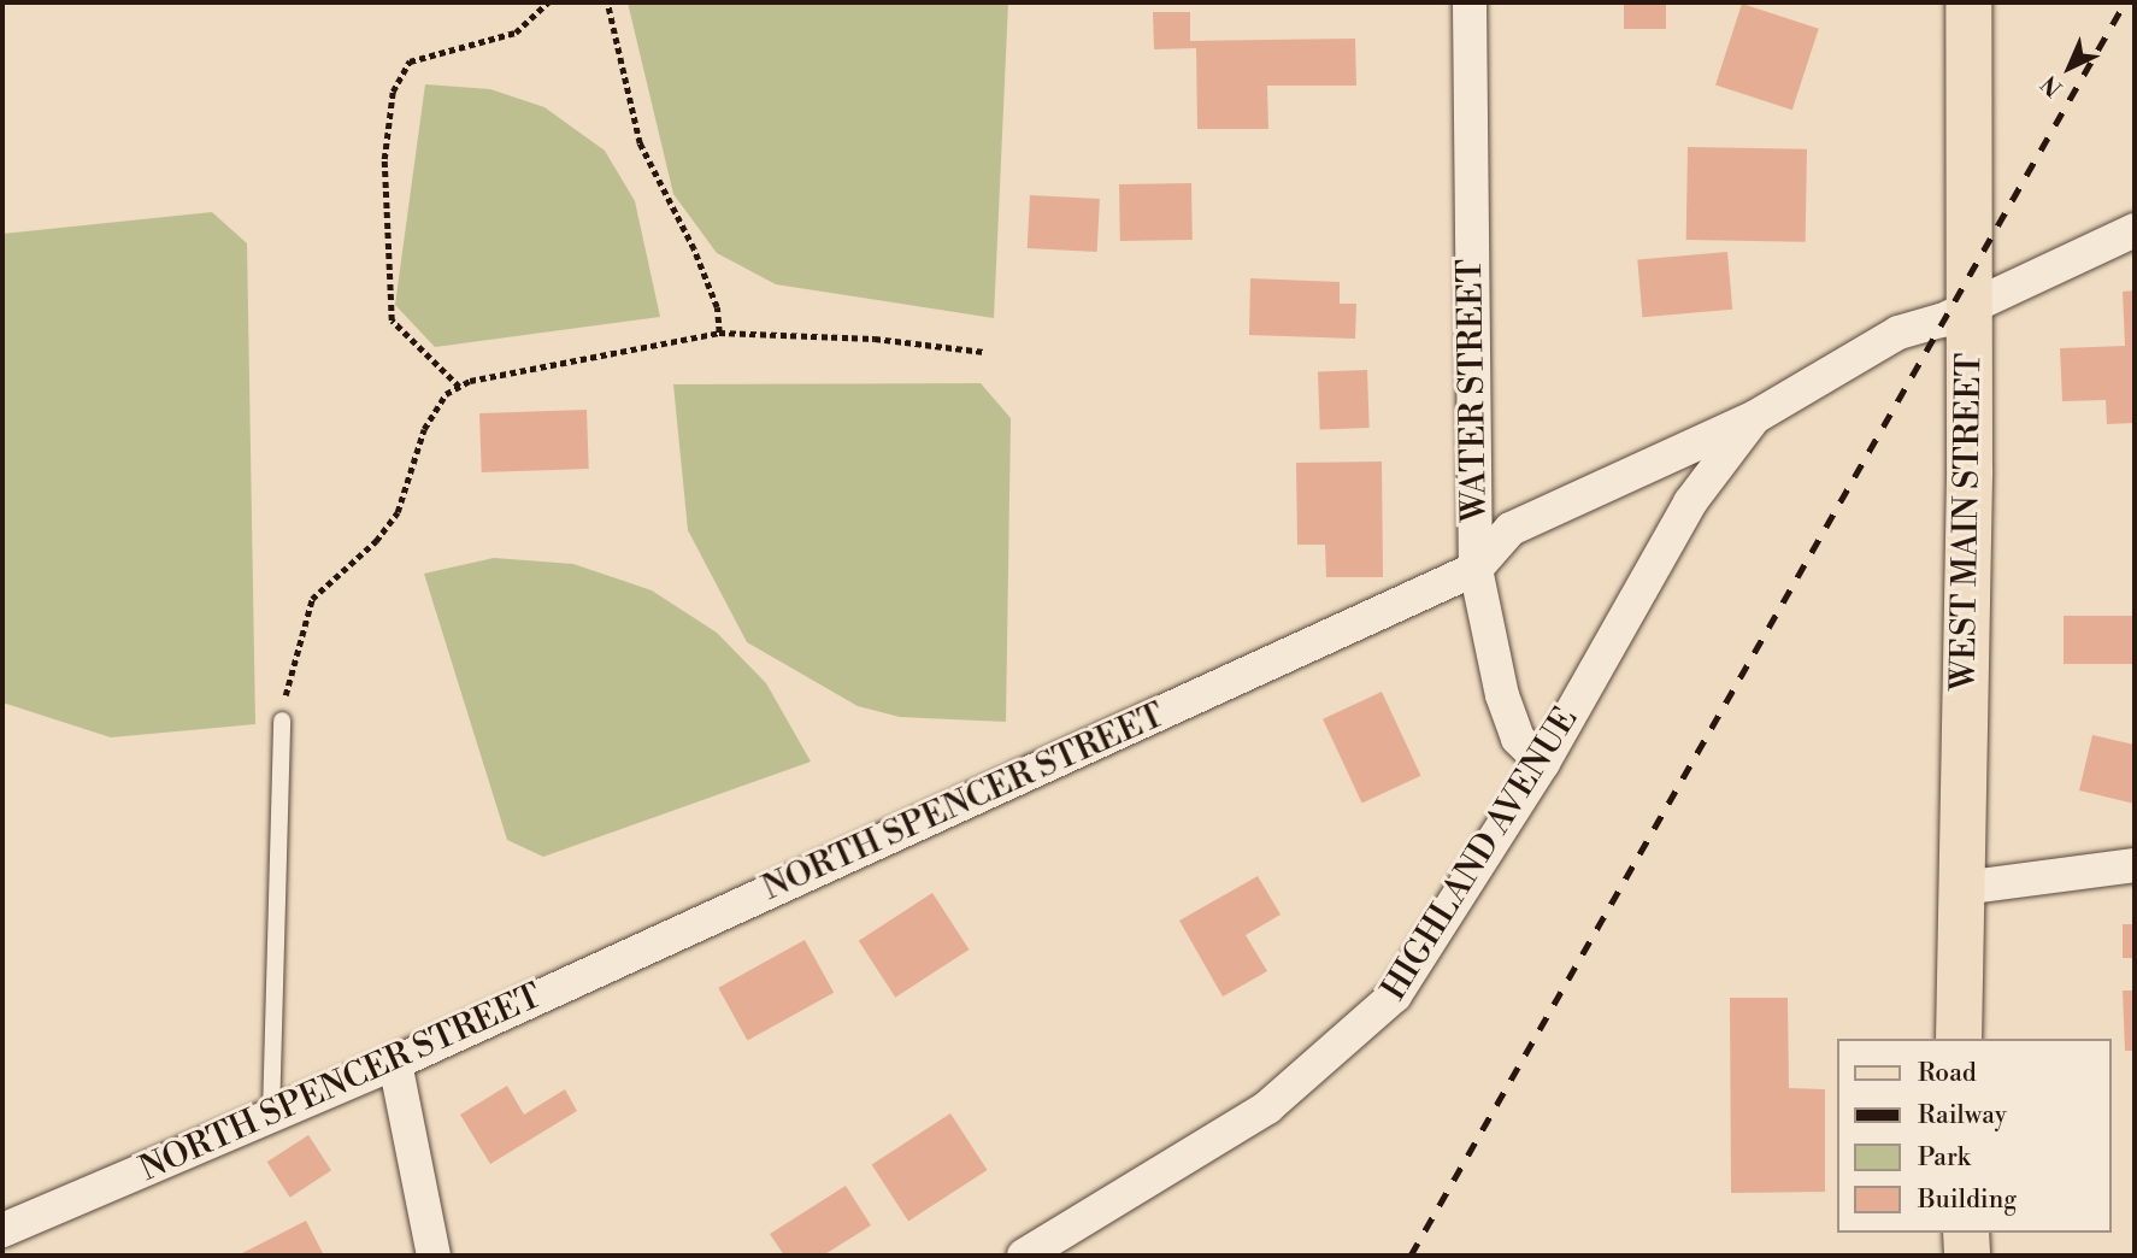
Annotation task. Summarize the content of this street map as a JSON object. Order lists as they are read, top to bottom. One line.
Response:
{"streets":{"main road":["WEST MAIN STREET"],"street":["WATER STREET","NORTH SPENCER STREET","HIGHLAND AVENUE"]},"crossings":[["WATER STREET","NORTH SPENCER STREET"],["WATER STREET","HIGHLAND AVENUE"],["WEST MAIN STREET","NORTH SPENCER STREET"],["NORTH SPENCER STREET","HIGHLAND AVENUE"]],"legend":["Road","Railway","Park","Building"],"north":"bottom left"}
